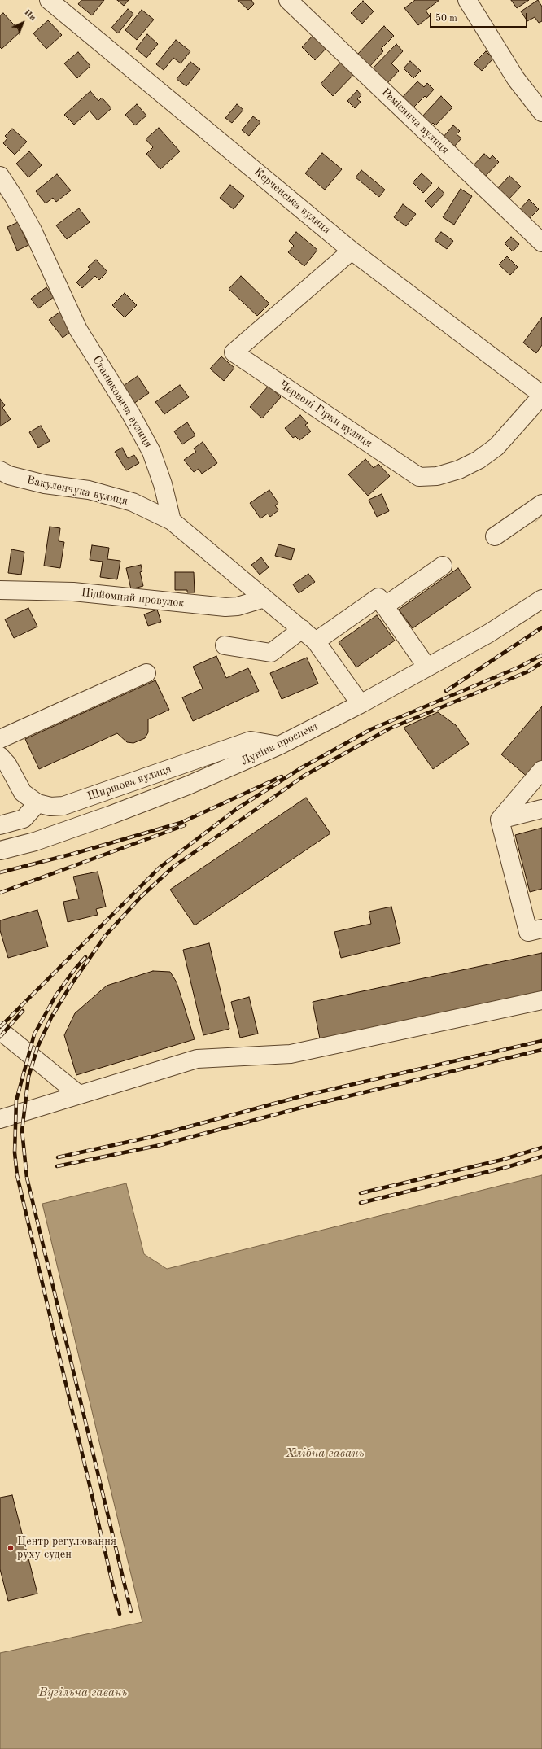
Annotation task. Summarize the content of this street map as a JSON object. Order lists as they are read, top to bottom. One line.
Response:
{"streets":{"street":["Реміснича вулиця","Керченська вулиця","Станюковича вулиця","Червоні Гірки вулиця","Вакуленчука вулиця","Підйомний провулок","Луніна проспект","Ширшова вулиця"]},"crossings":[["Керченська вулиця","Червоні Гірки вулиця"],["Станюковича вулиця","Вакуленчука вулиця"],["Луніна проспект","Ширшова вулиця"]],"water":["Хлібна гавань","Вугільна гавань"],"places":["Центр регулювання руху суден"],"scale_bar":"50 m","north":"top right"}
